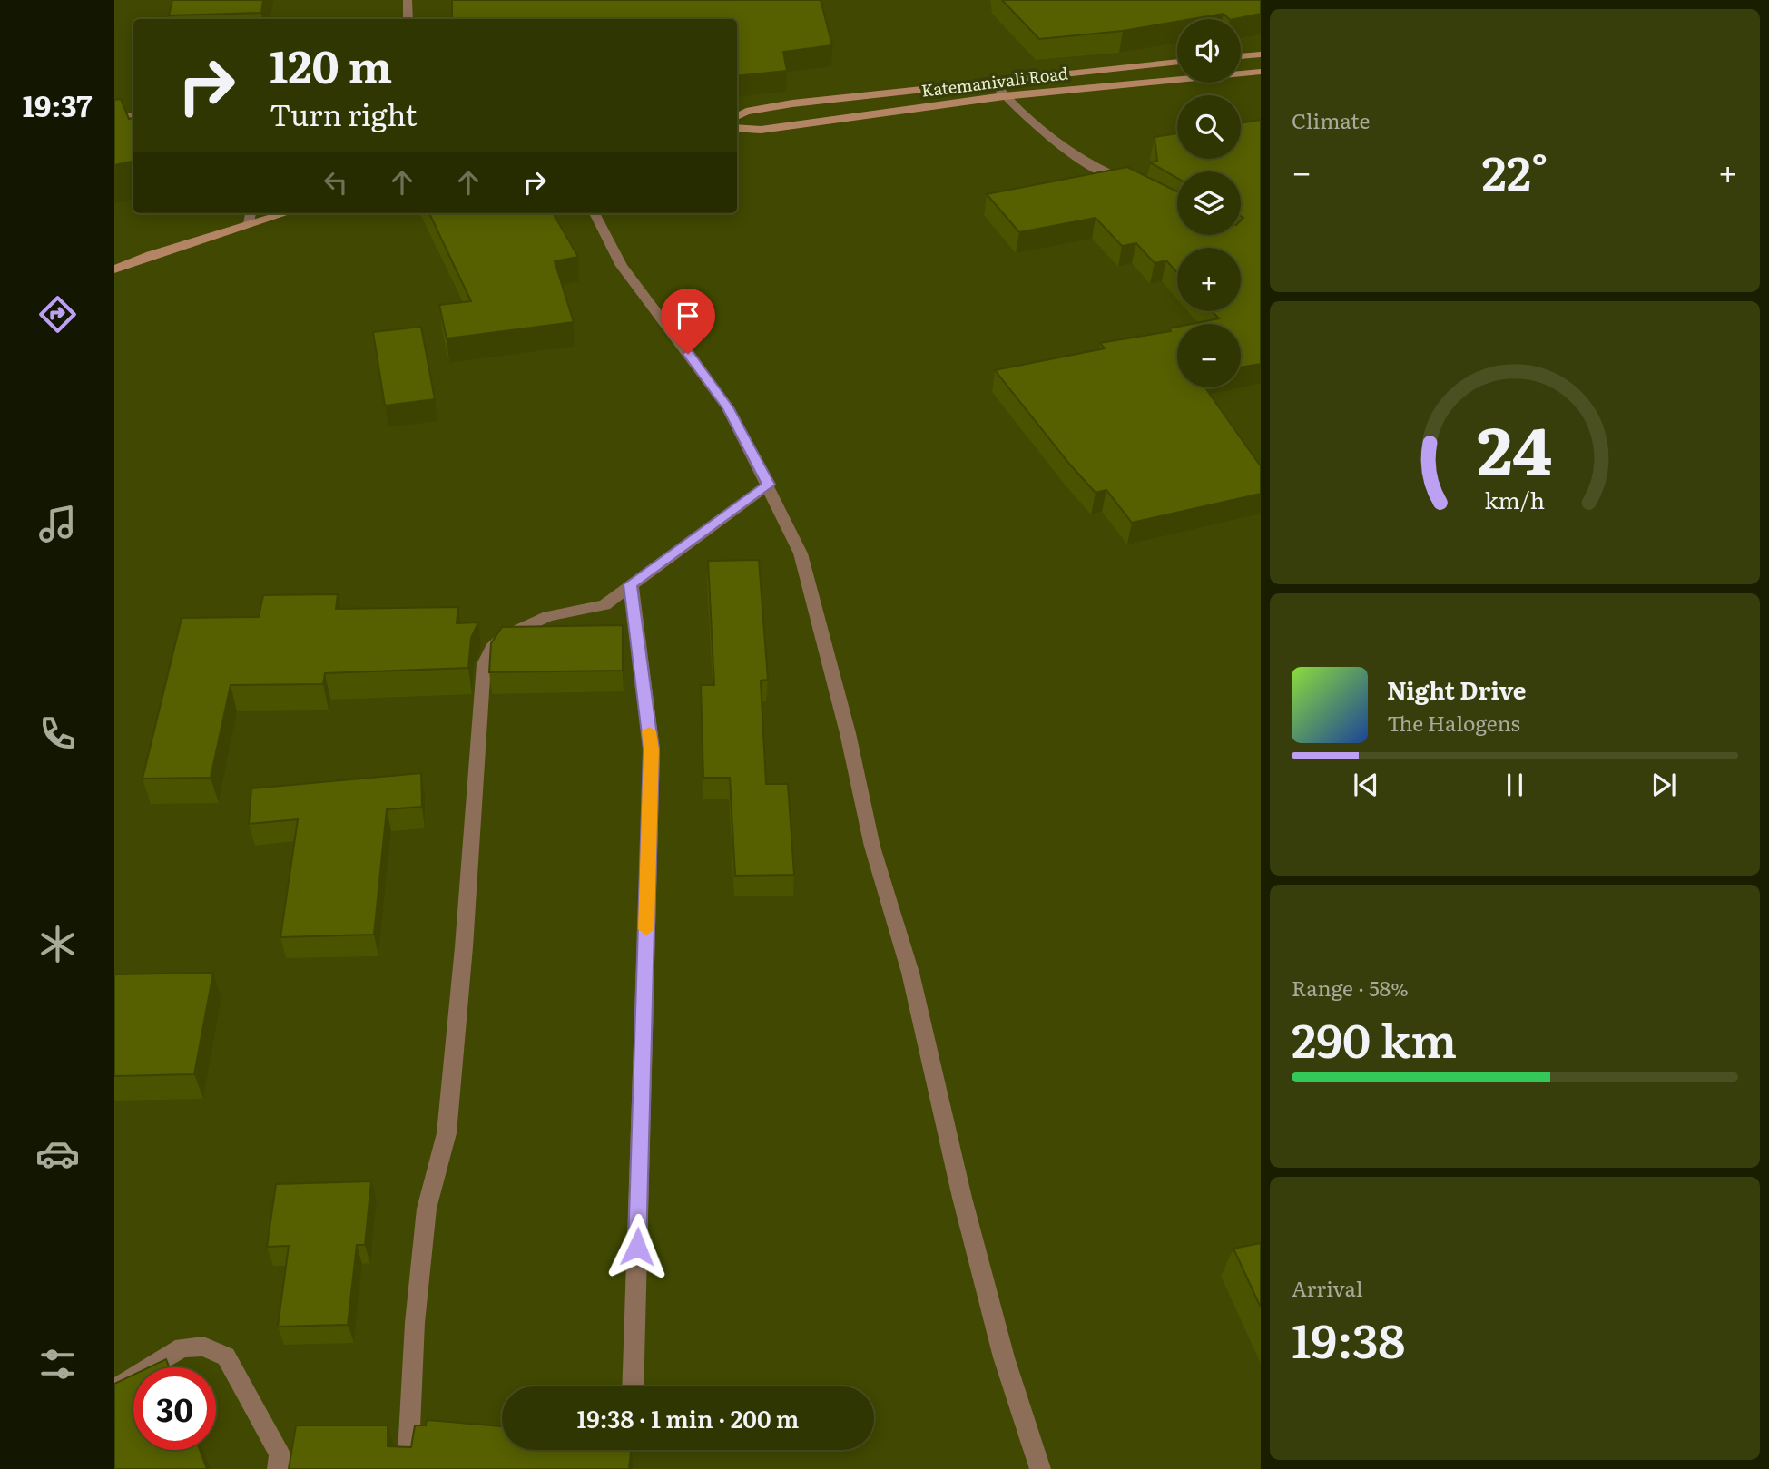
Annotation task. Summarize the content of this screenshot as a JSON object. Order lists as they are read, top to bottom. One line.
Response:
{"streets":{"main road":["Katemanivali Road"]},"page":{"tabs":"19:37","tile":["Climate",["Range · 58%","290 km"],["Arrival","19:38"]],"map_buttons":["+","−"],"turn":["120 m","Turn right"],"heat":["−","22°","+"],"song":["Night Drive","The Halogens"],"limit":"30","trip":"19:38 · 1 min · 200 m","gauge":["24","km/h"]}}
